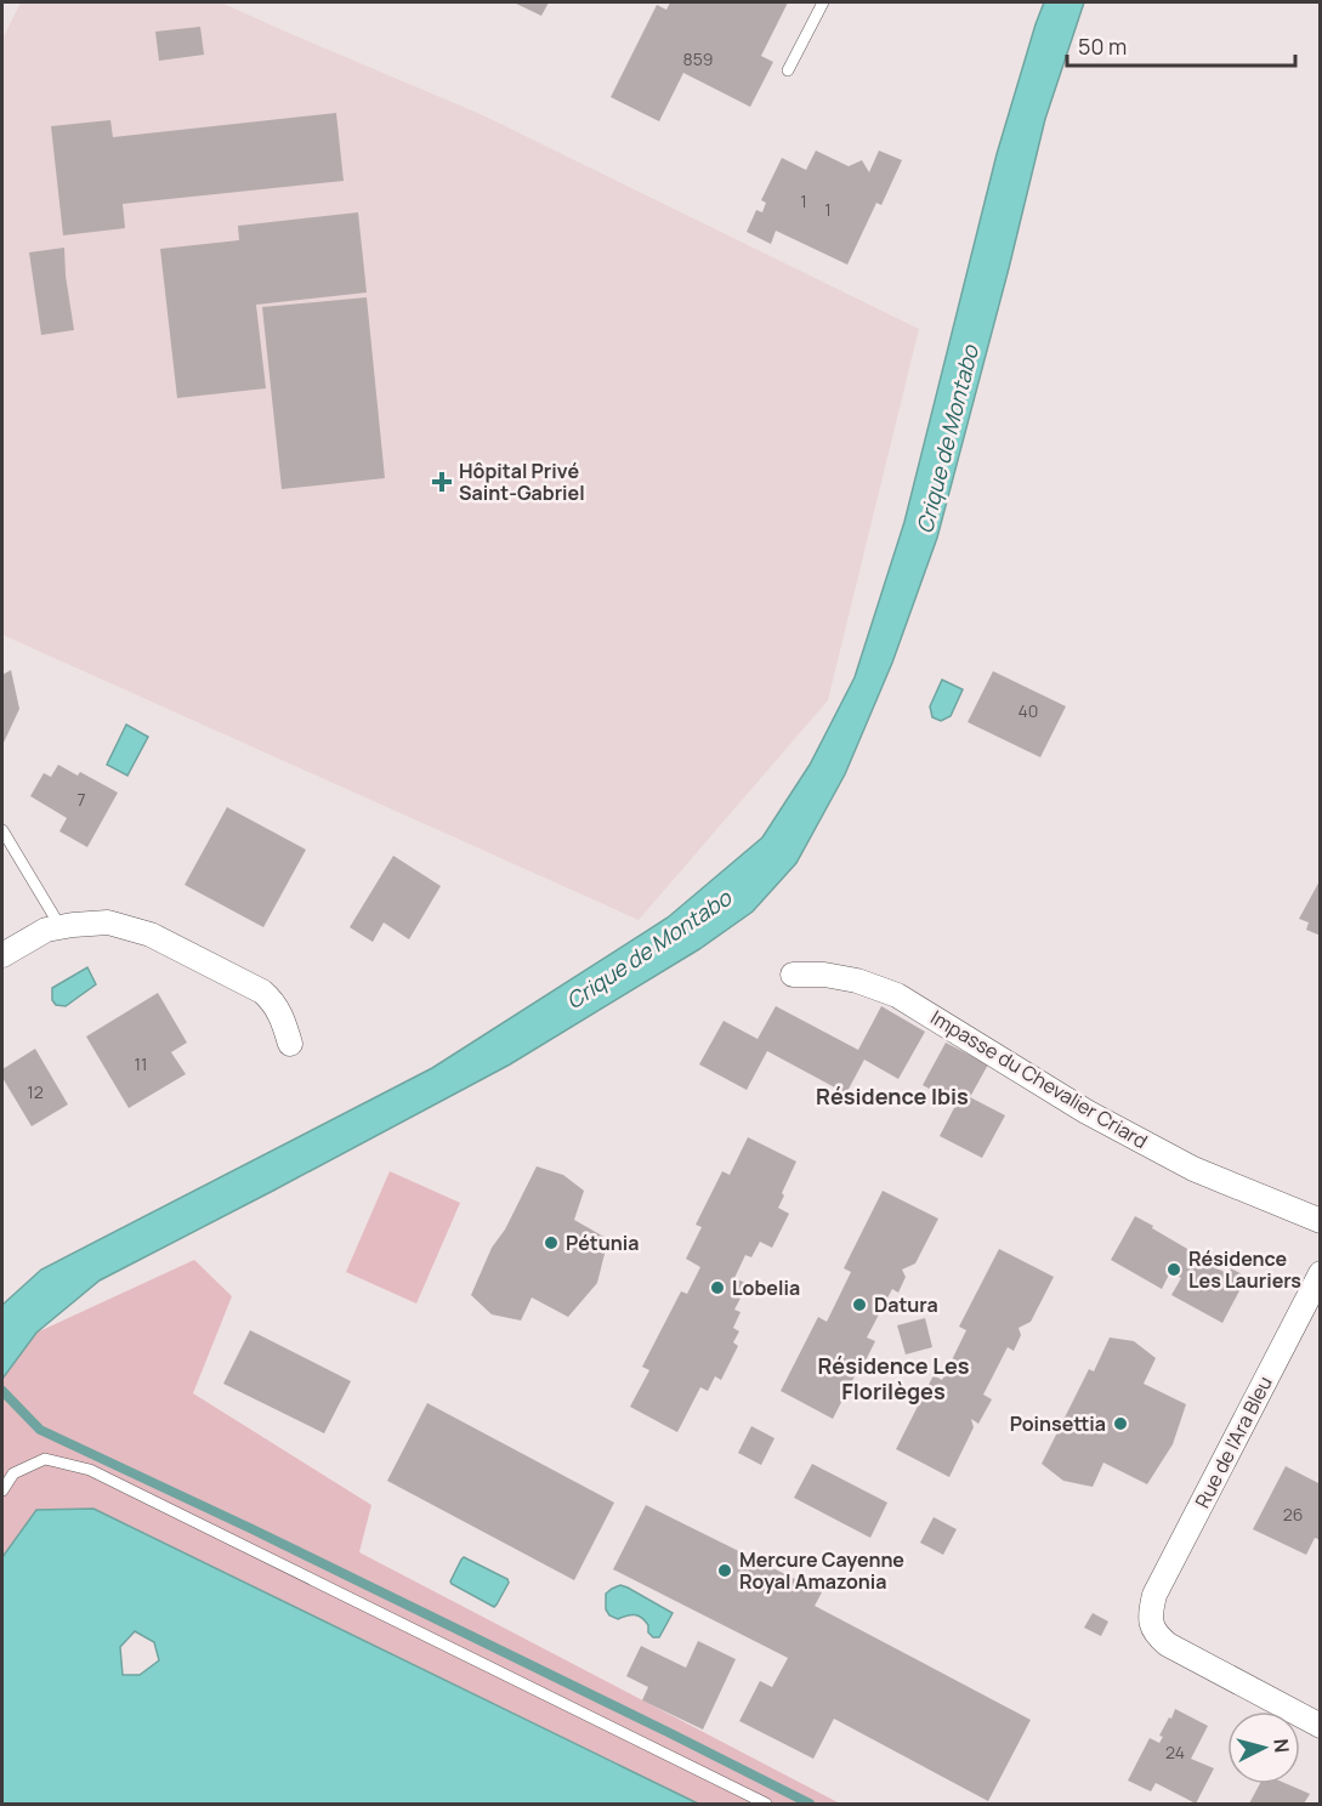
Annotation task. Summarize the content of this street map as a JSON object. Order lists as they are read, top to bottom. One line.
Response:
{"streets":{"street":["Impasse du Chevalier Criard","Rue de l'Ara Bleu"]},"districts":["Résidence Ibis","Résidence Les Florilèges"],"water":["Crique de Montabo"],"places":{"health":["Hôpital Privé Saint-Gabriel"],"other":["Pétunia","Résidence Les Lauriers","Lobelia","Datura","Poinsettia","Mercure Cayenne Royal Amazonia"]},"house_numbers":["859","1","1","40","7","11","12","26","24"],"scale_bar":"50 m","north":"right"}
